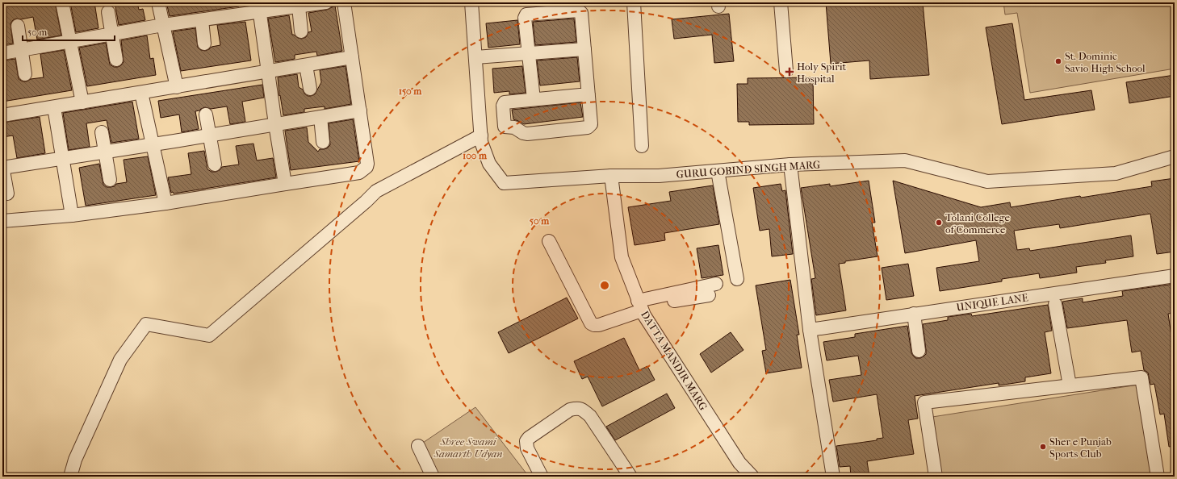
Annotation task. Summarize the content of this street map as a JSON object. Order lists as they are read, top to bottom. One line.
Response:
{"streets":{"street":["GURU GOBIND SINGH MARG","UNIQUE LANE","DATTA MANDIR MARG"]},"crossings":[["GURU GOBIND SINGH MARG","DATTA MANDIR MARG"]],"parks":["Shree Swami Samarth Udyan"],"places":{"other":["St. Dominic Savio High School","Tolani College of Commerce","Sher e Punjab Sports Club"],"health":["Holy Spirit Hospital"]},"scale_bar":"50 m","rings":["150 m","100 m","50 m"]}
